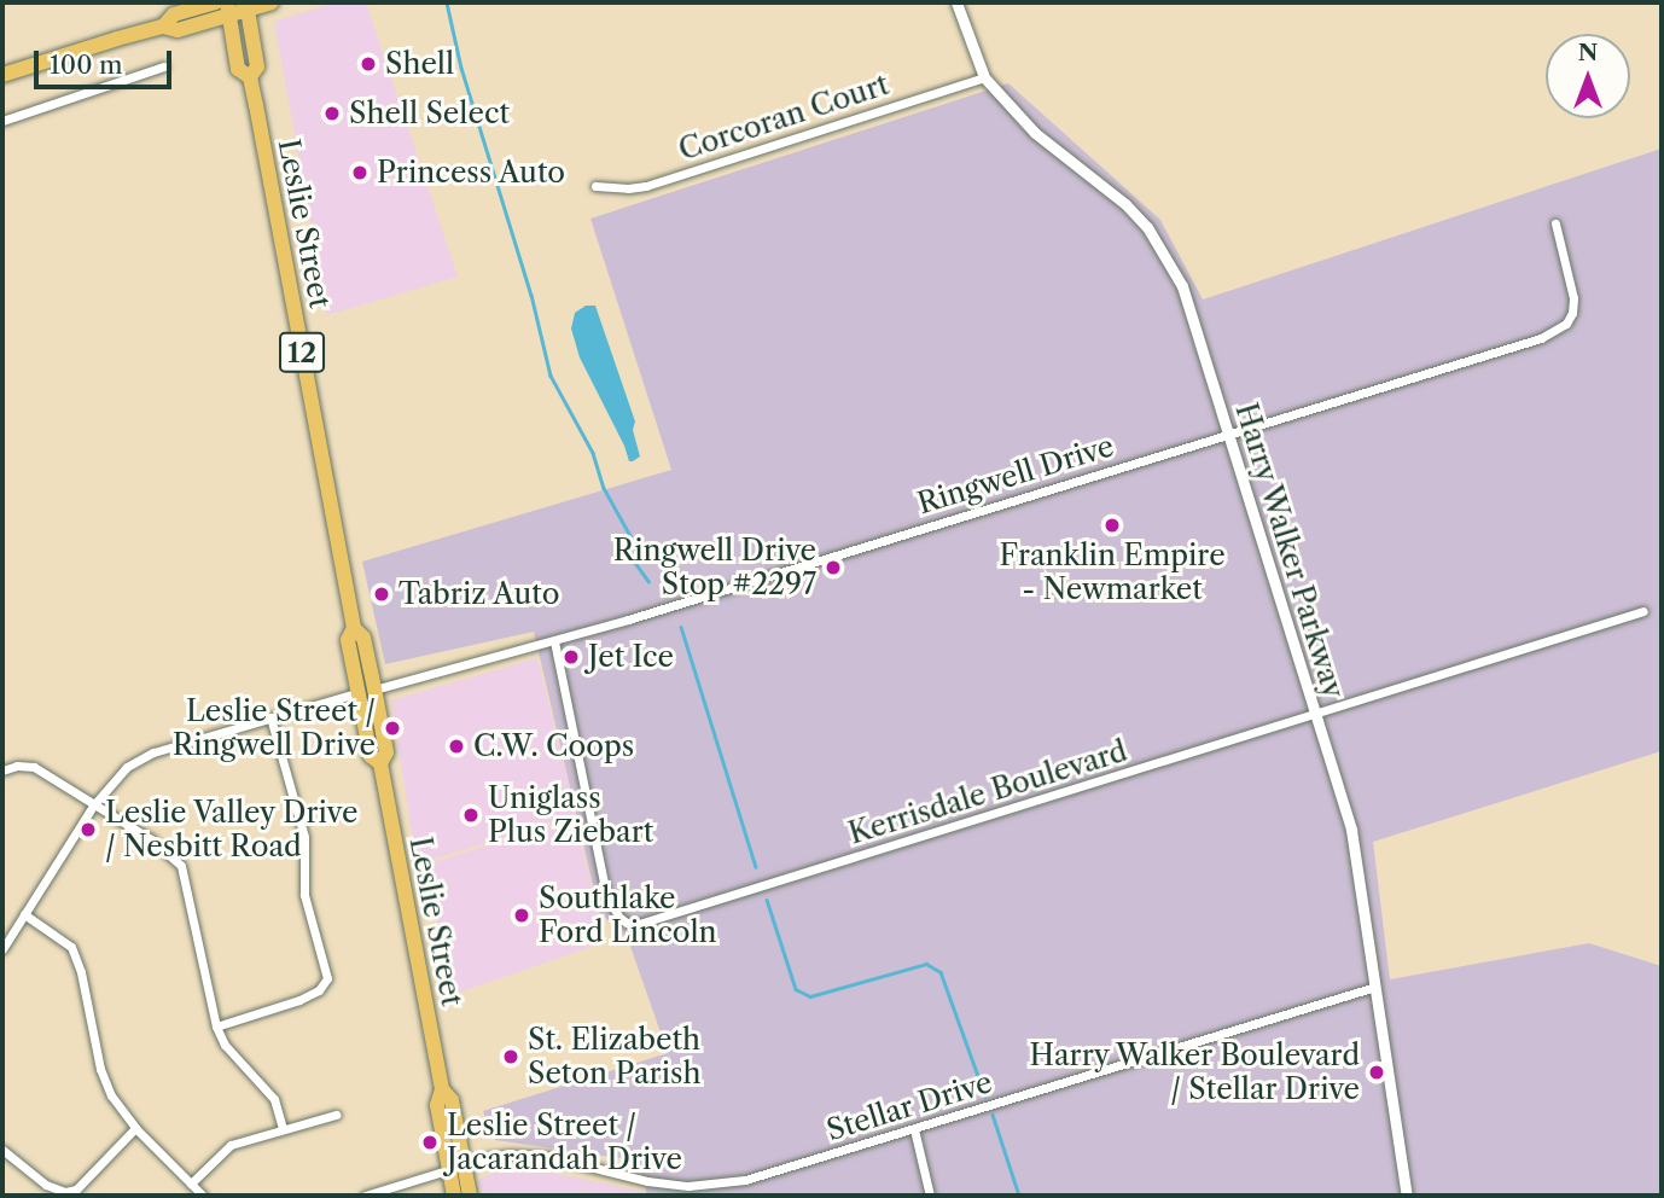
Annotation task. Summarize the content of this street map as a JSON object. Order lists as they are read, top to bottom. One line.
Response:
{"streets":{"main road":["Leslie Street","12"],"street":["Corcoran Court","Ringwell Drive","Harry Walker Parkway","Kerrisdale Boulevard","Stellar Drive"]},"crossings":[["Corcoran Court","Harry Walker Parkway"],["Leslie Street","Ringwell Drive"],["Leslie Street","Stellar Drive"],["Ringwell Drive","Harry Walker Parkway"],["Ringwell Drive","Kerrisdale Boulevard"],["Harry Walker Parkway","Kerrisdale Boulevard"],["Harry Walker Parkway","Stellar Drive"]],"places":["Shell","Shell Select","Princess Auto","Franklin Empire - Newmarket","Ringwell Drive Stop #2297","Tabriz Auto","Jet Ice","Leslie Street / Ringwell Drive","C.W. Coops","Uniglass Plus Ziebart","Leslie Valley Drive / Nesbitt Road","Southlake Ford Lincoln","St. Elizabeth Seton Parish","Harry Walker Boulevard / Stellar Drive","Leslie Street / Jacarandah Drive"],"scale_bar":"100 m","north":"top"}
